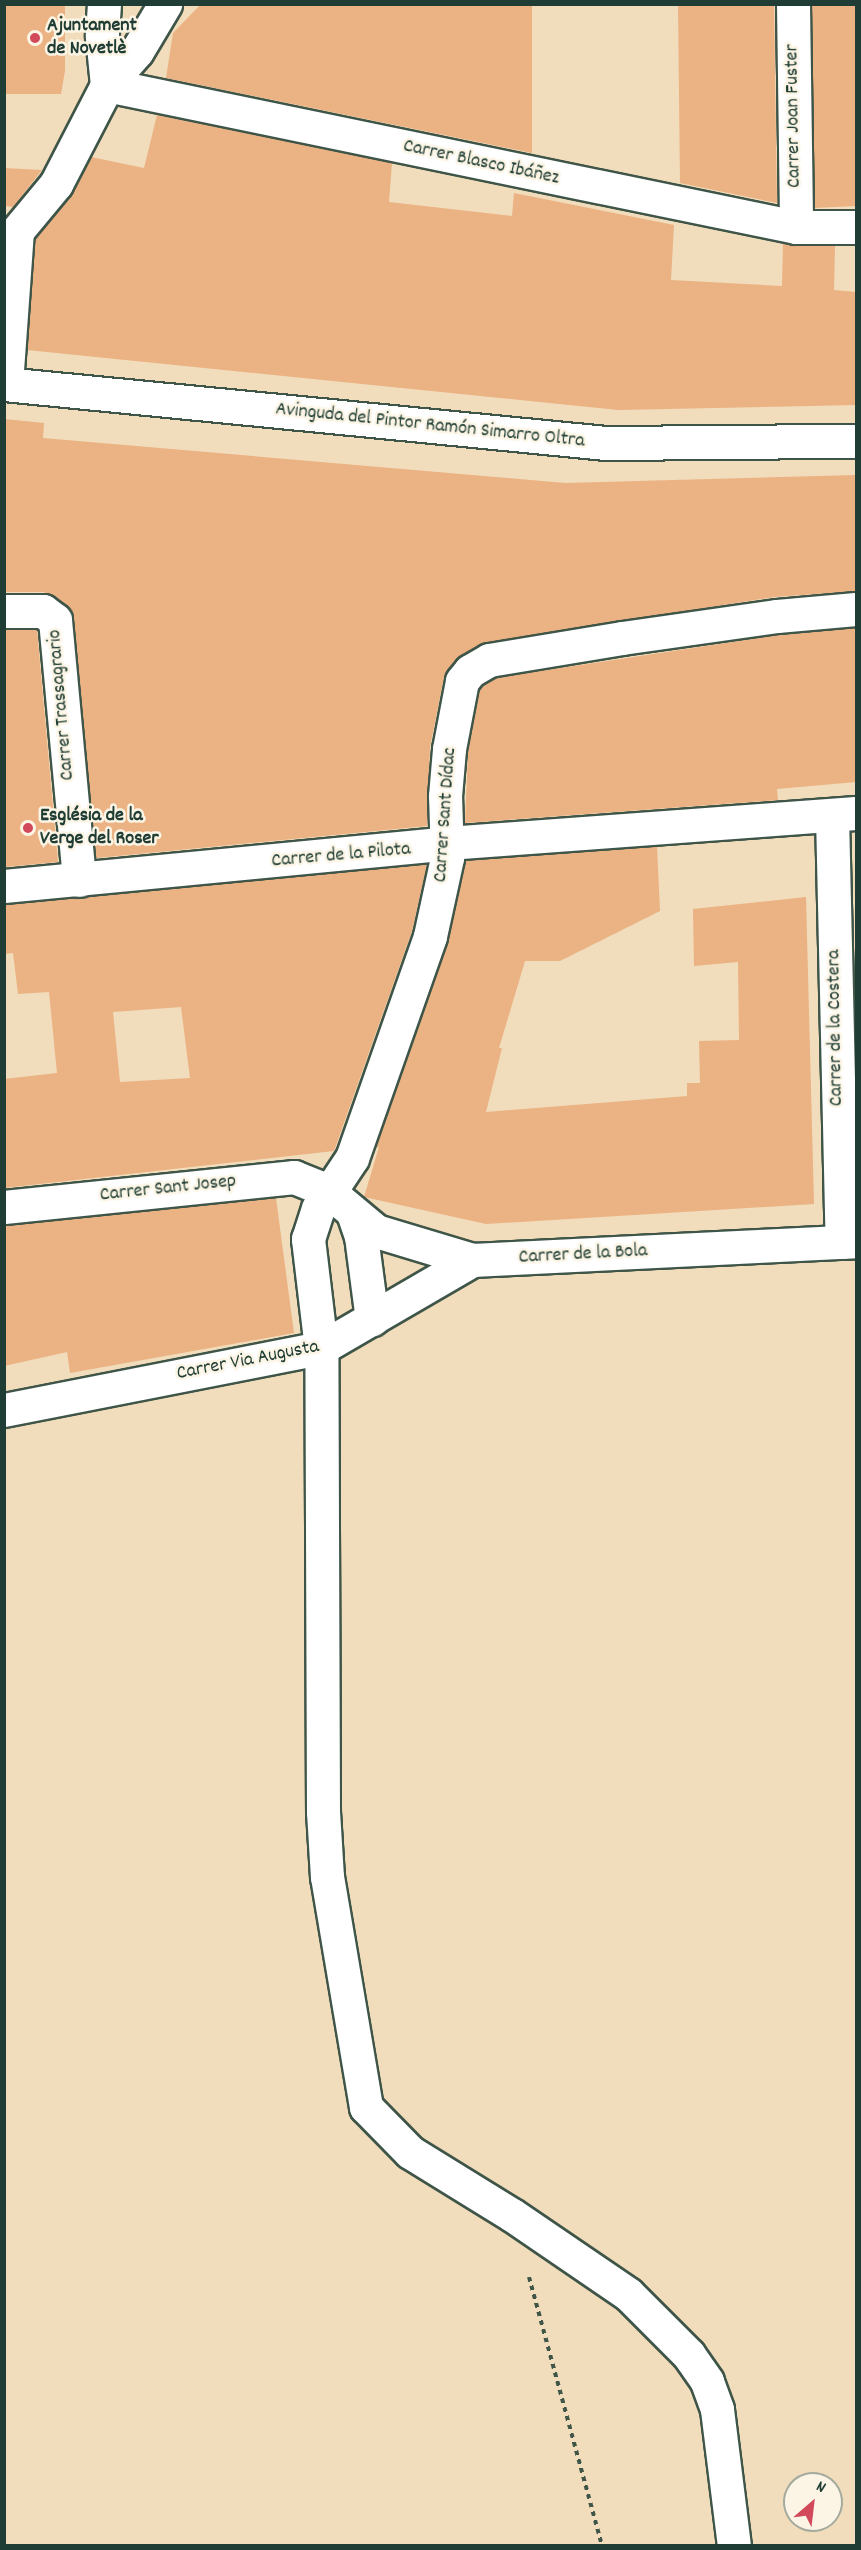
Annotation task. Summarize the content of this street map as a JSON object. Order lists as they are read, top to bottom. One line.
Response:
{"streets":{"street":["Carrer Joan Fuster","Carrer Blasco Ibáñez","Avinguda del Pintor Ramón Simarro Oltra","Carrer Trassagrario","Carrer Sant Dídac","Carrer de la Pilota","Carrer de la Costera","Carrer Sant Josep","Carrer de la Bola","Carrer Via Augusta"]},"crossings":[["Carrer Joan Fuster","Carrer Blasco Ibáñez"],["Carrer Trassagrario","Carrer de la Pilota"],["Carrer Sant Dídac","Carrer de la Pilota"],["Carrer Sant Dídac","Carrer Sant Josep"],["Carrer Sant Dídac","Carrer de la Bola"],["Carrer Sant Dídac","Carrer Via Augusta"],["Carrer de la Pilota","Carrer de la Costera"],["Carrer de la Costera","Carrer de la Bola"],["Carrer Sant Josep","Carrer de la Bola"],["Carrer de la Bola","Carrer Via Augusta"]],"places":["Ajuntament de Novetlè","Església de la Verge del Roser"],"north":"top right"}
